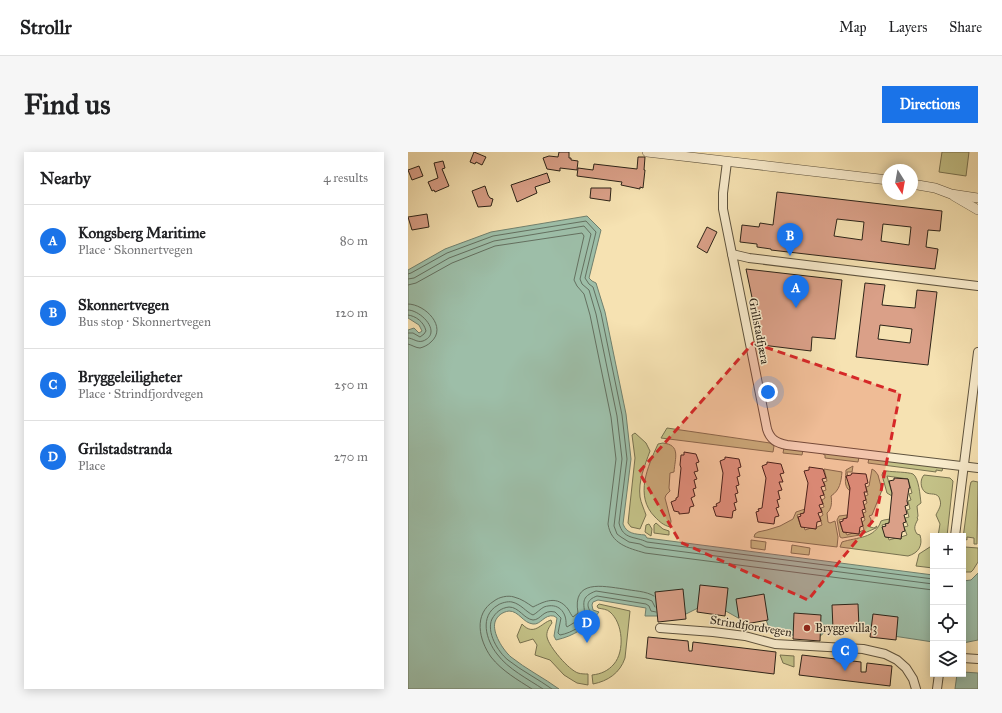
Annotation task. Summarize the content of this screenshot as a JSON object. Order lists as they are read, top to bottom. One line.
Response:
{"streets":{"street":["Grillstadfjæra","Strindfjordvegen"]},"places":["Bryggevilla 3"],"north":"bottom","page":{"header":"Strollr","nav":["Map","Layers","Share"],"buttons":"Directions","title":"Find us","heading":["Nearby","4 results"],"list":[{"mark":"A","name":"Kongsberg Maritime","note":"Place · Skonnertvegen","value":"80 m"},{"mark":"B","name":"Skonnertvegen","note":"Bus stop · Skonnertvegen","value":"120 m"},{"mark":"C","name":"Bryggeleiligheter","note":"Place · Strindfjordvegen","value":"250 m"},{"mark":"D","name":"Grilstadstranda","note":"Place","value":"270 m"}],"pins":["B","A","D","C"],"map_buttons":["+","−"]}}
